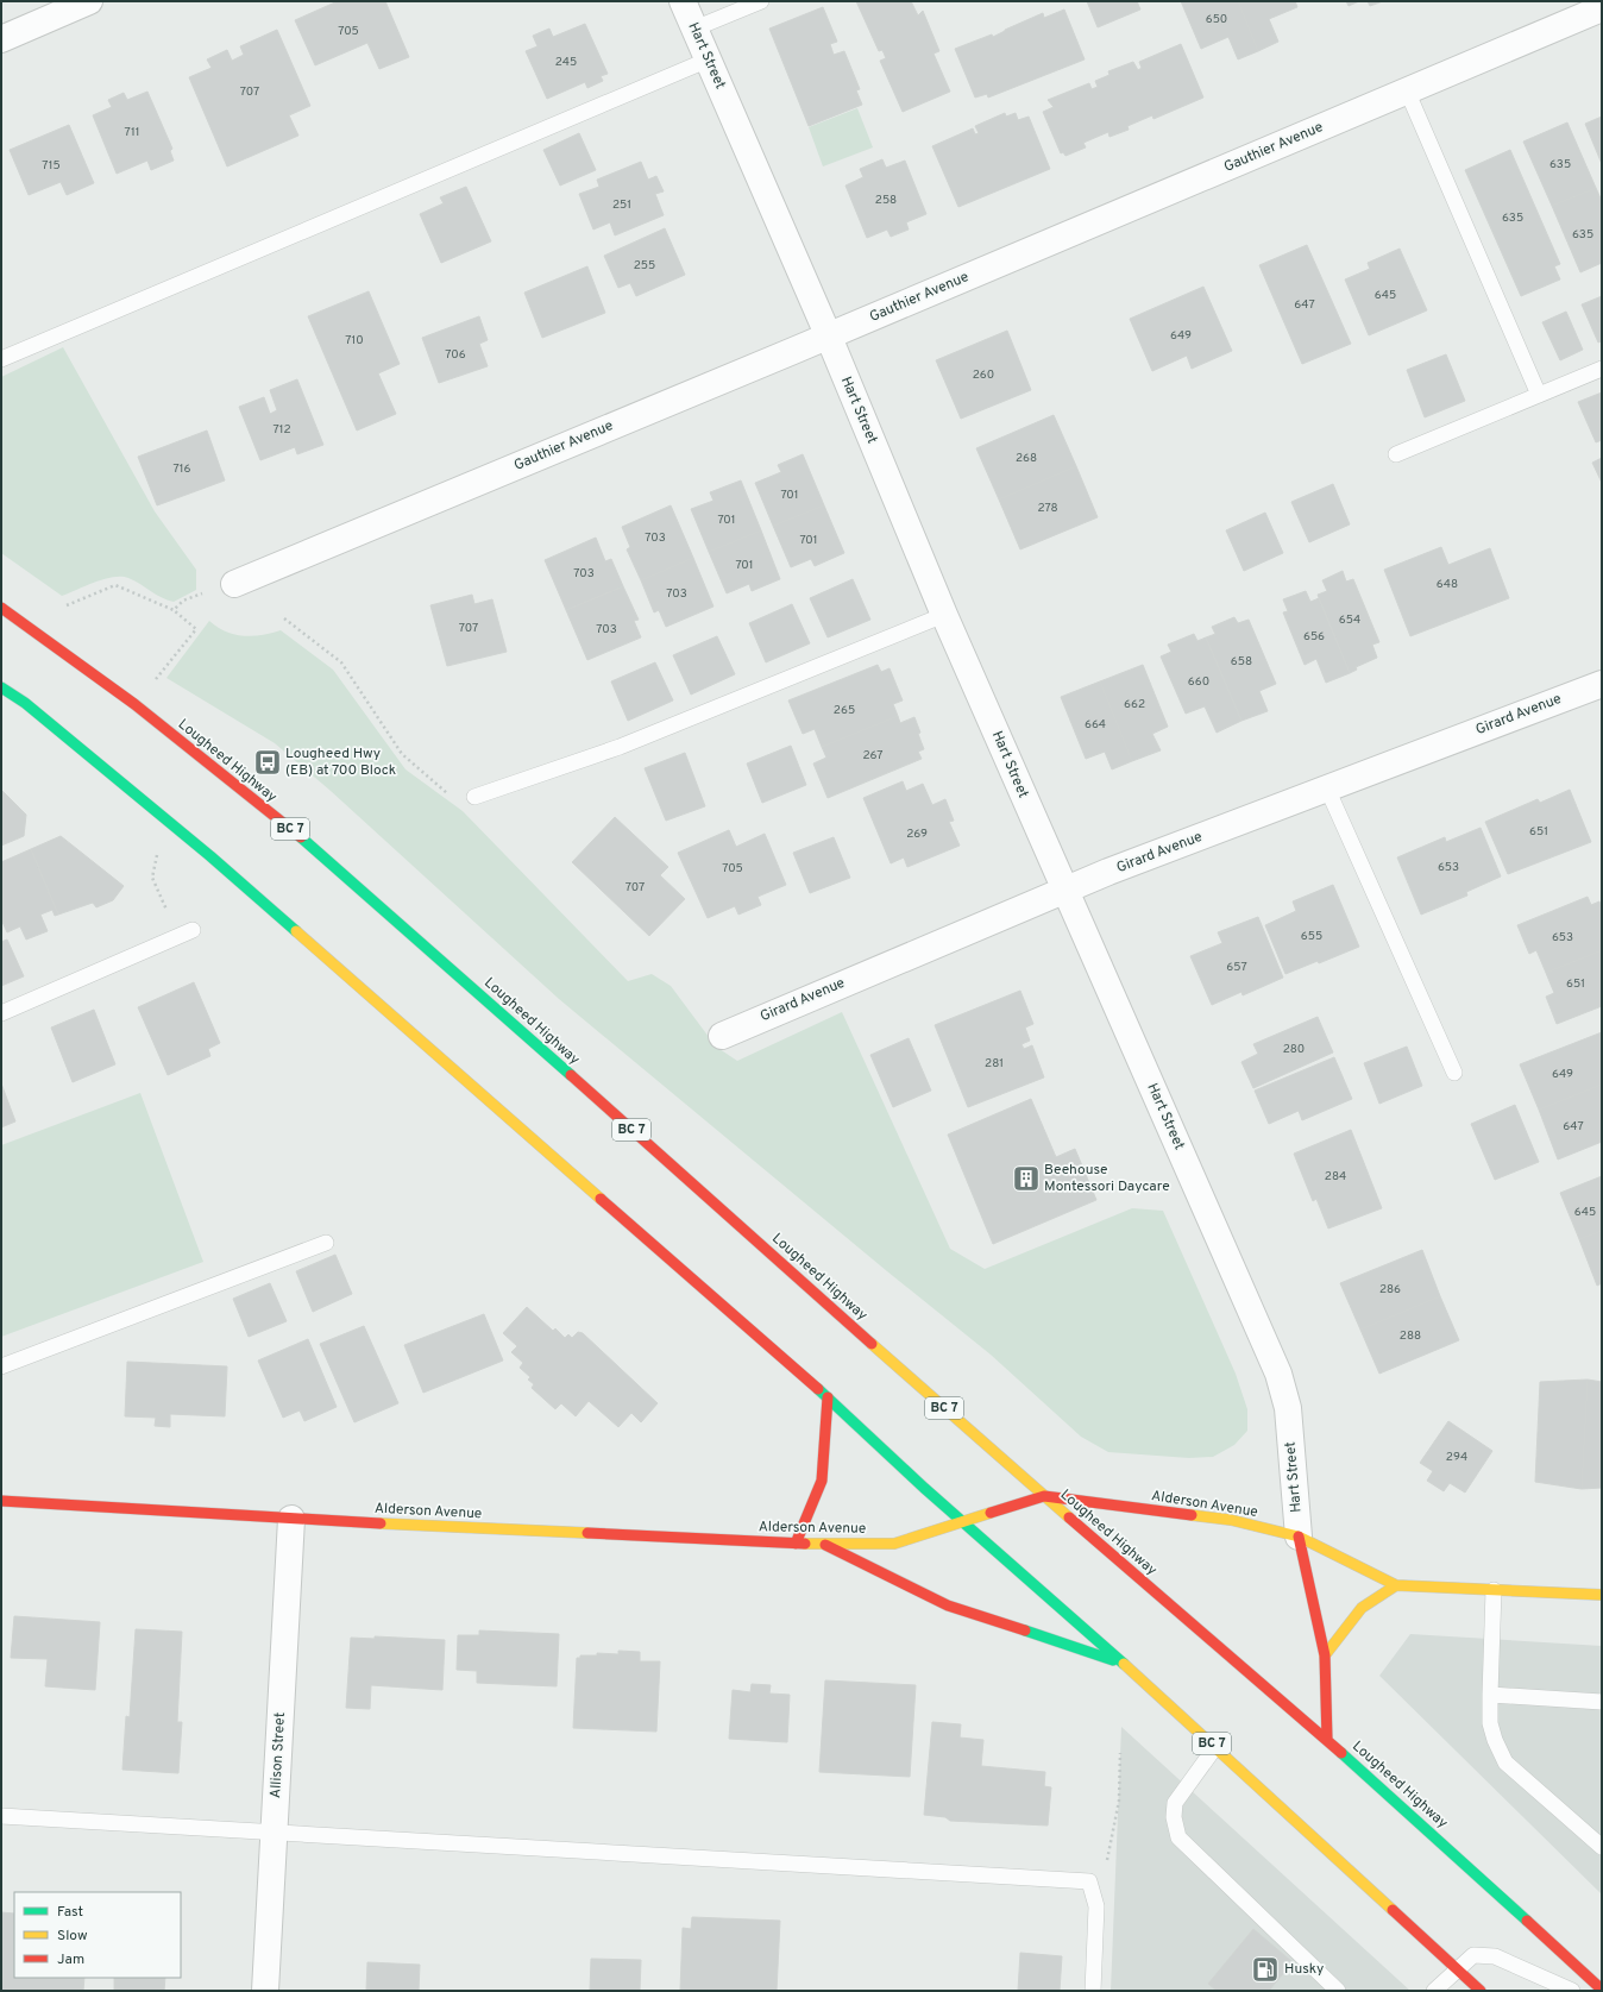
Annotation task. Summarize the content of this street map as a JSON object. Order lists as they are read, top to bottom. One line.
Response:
{"streets":{"main road":["Lougheed Highway","BC 7","Alderson Avenue"],"street":["Hart Street","Gauthier Avenue","Girard Avenue","Allison Street"]},"crossings":[["Hart Street","Gauthier Avenue"],["Hart Street","Girard Avenue"],["Hart Street","Alderson Avenue"],["Lougheed Highway","Alderson Avenue"],["BC 7","Alderson Avenue"],["Alderson Avenue","Allison Street"]],"places":{"bus stop":["Lougheed Hwy (EB) at 700 Block"],"building":["Beehouse Montessori Daycare"],"fuel station":["Husky"]},"house_numbers":["650","705","245","707","711","635","715","258","251","635","635","255","645","647","649","710","706","260","712","268","716","701","278","701","703","701","701","703","648","703","654","707","703","656","658","660","662","265","664","267","651","269","653","705","707","655","653","657","651","280","281","649","647","284","645","286","288","294"],"legend":["Fast","Slow","Jam"]}
